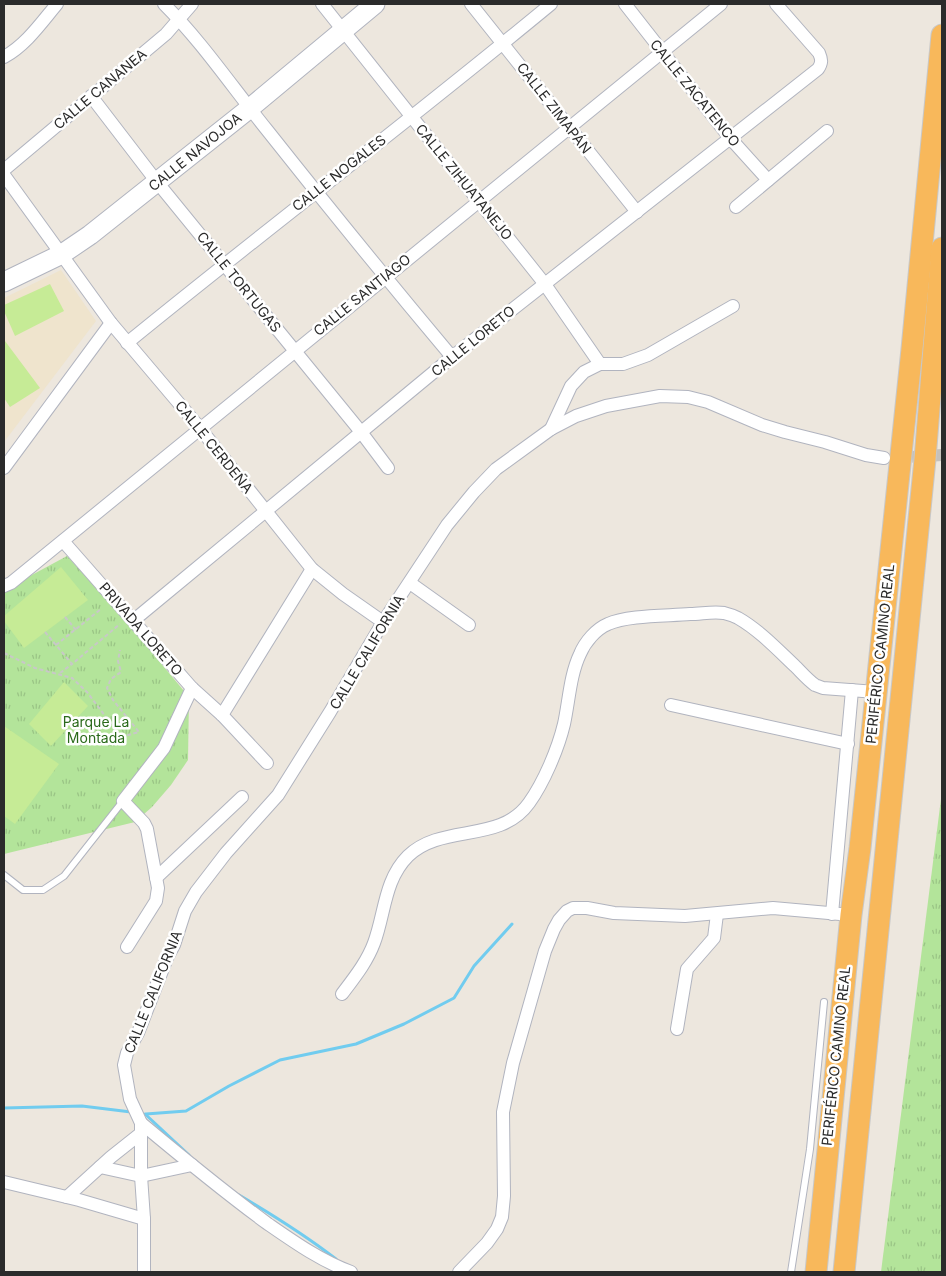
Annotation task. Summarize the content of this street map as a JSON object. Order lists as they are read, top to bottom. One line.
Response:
{"streets":{"highway":["PERIFÉRICO CAMINO REAL"],"main road":["CALLE NAVOJOA"],"street":["CALLE CANANEA","CALLE ZACATENCO","CALLE ZIMAPÁN","CALLE NOGALES","CALLE ZIHUATANEJO","CALLE TORTUGAS","CALLE SANTIAGO","CALLE LORETO","CALLE CERDEÑA","PRIVADA LORETO","CALLE CALIFORNIA"]},"crossings":[["CALLE CANANEA","CALLE TORTUGAS"],["CALLE ZACATENCO","CALLE SANTIAGO"],["CALLE ZACATENCO","CALLE LORETO"],["CALLE ZIMAPÁN","CALLE NOGALES"],["CALLE ZIMAPÁN","CALLE SANTIAGO"],["CALLE ZIMAPÁN","CALLE LORETO"],["CALLE NAVOJOA","CALLE ZIHUATANEJO"],["CALLE NAVOJOA","CALLE TORTUGAS"],["CALLE NAVOJOA","CALLE CERDEÑA"],["CALLE NOGALES","CALLE ZIHUATANEJO"],["CALLE NOGALES","CALLE TORTUGAS"],["CALLE NOGALES","CALLE CERDEÑA"],["CALLE ZIHUATANEJO","CALLE SANTIAGO"],["CALLE ZIHUATANEJO","CALLE LORETO"],["CALLE TORTUGAS","CALLE SANTIAGO"],["CALLE TORTUGAS","CALLE LORETO"],["CALLE SANTIAGO","CALLE CERDEÑA"],["CALLE SANTIAGO","PRIVADA LORETO"],["CALLE LORETO","CALLE CERDEÑA"],["CALLE LORETO","PRIVADA LORETO"],["CALLE CERDEÑA","CALLE CALIFORNIA"]],"parks":["Parque La Montada"]}
